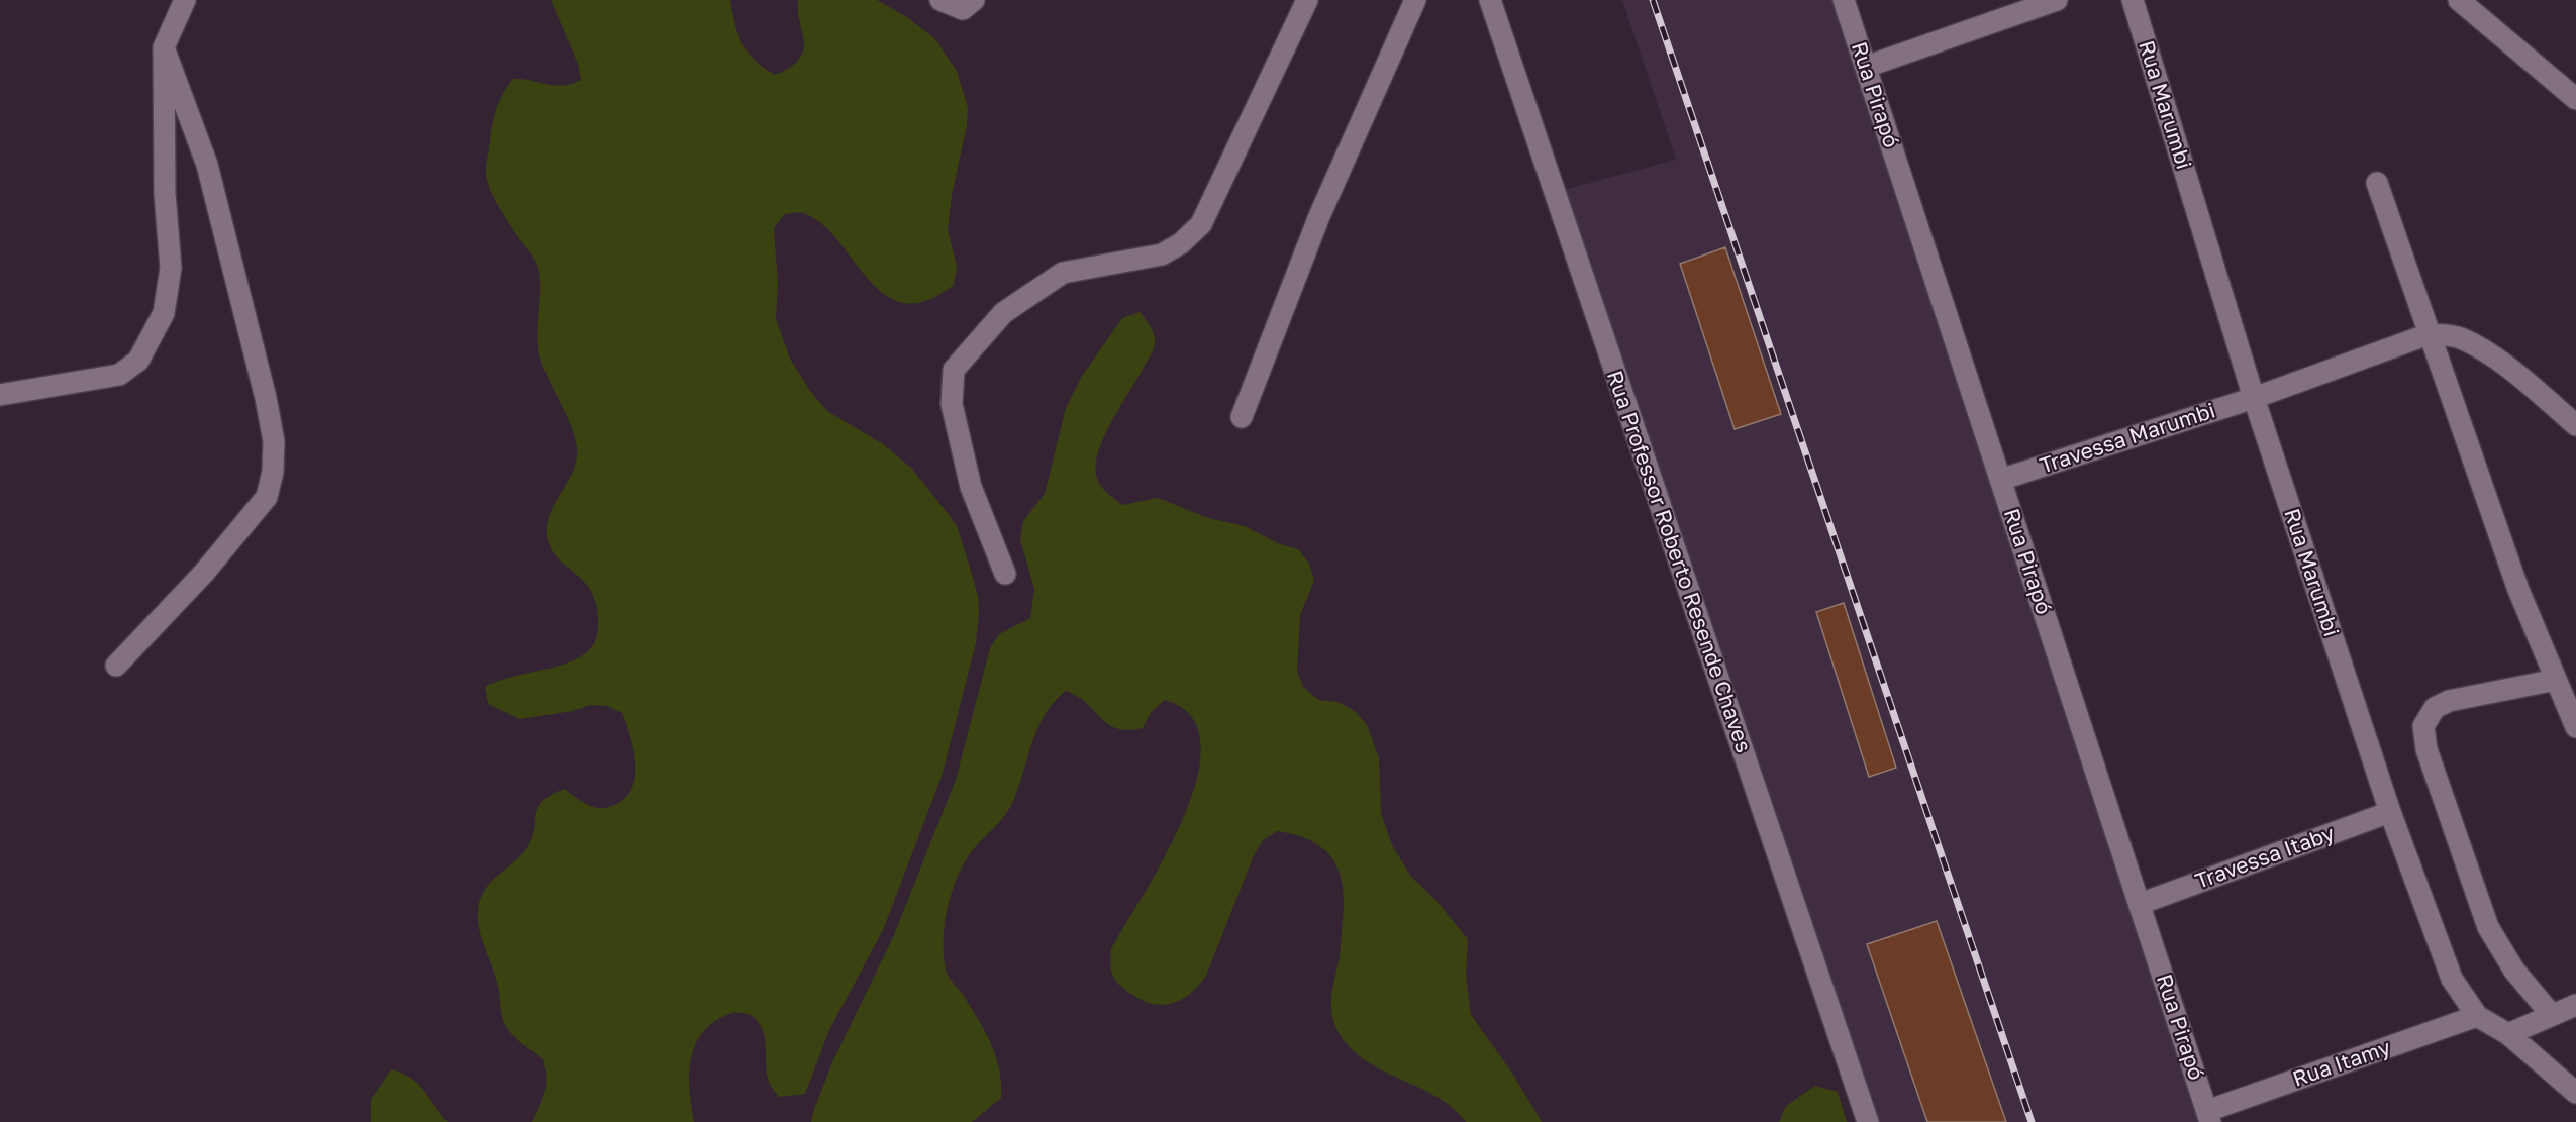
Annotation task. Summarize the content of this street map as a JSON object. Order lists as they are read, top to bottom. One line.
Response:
{"streets":{"street":["Rua Pirapó","Rua Marumbi","Travessa Marumbi","Rua Professor Roberto Resende Chaves","Travessa Itaby","Rua Itamy"]},"crossings":[["Rua Pirapó","Travessa Marumbi"],["Rua Pirapó","Travessa Itaby"],["Rua Pirapó","Rua Itamy"],["Rua Marumbi","Travessa Marumbi"],["Rua Marumbi","Travessa Itaby"],["Rua Marumbi","Rua Itamy"]]}
